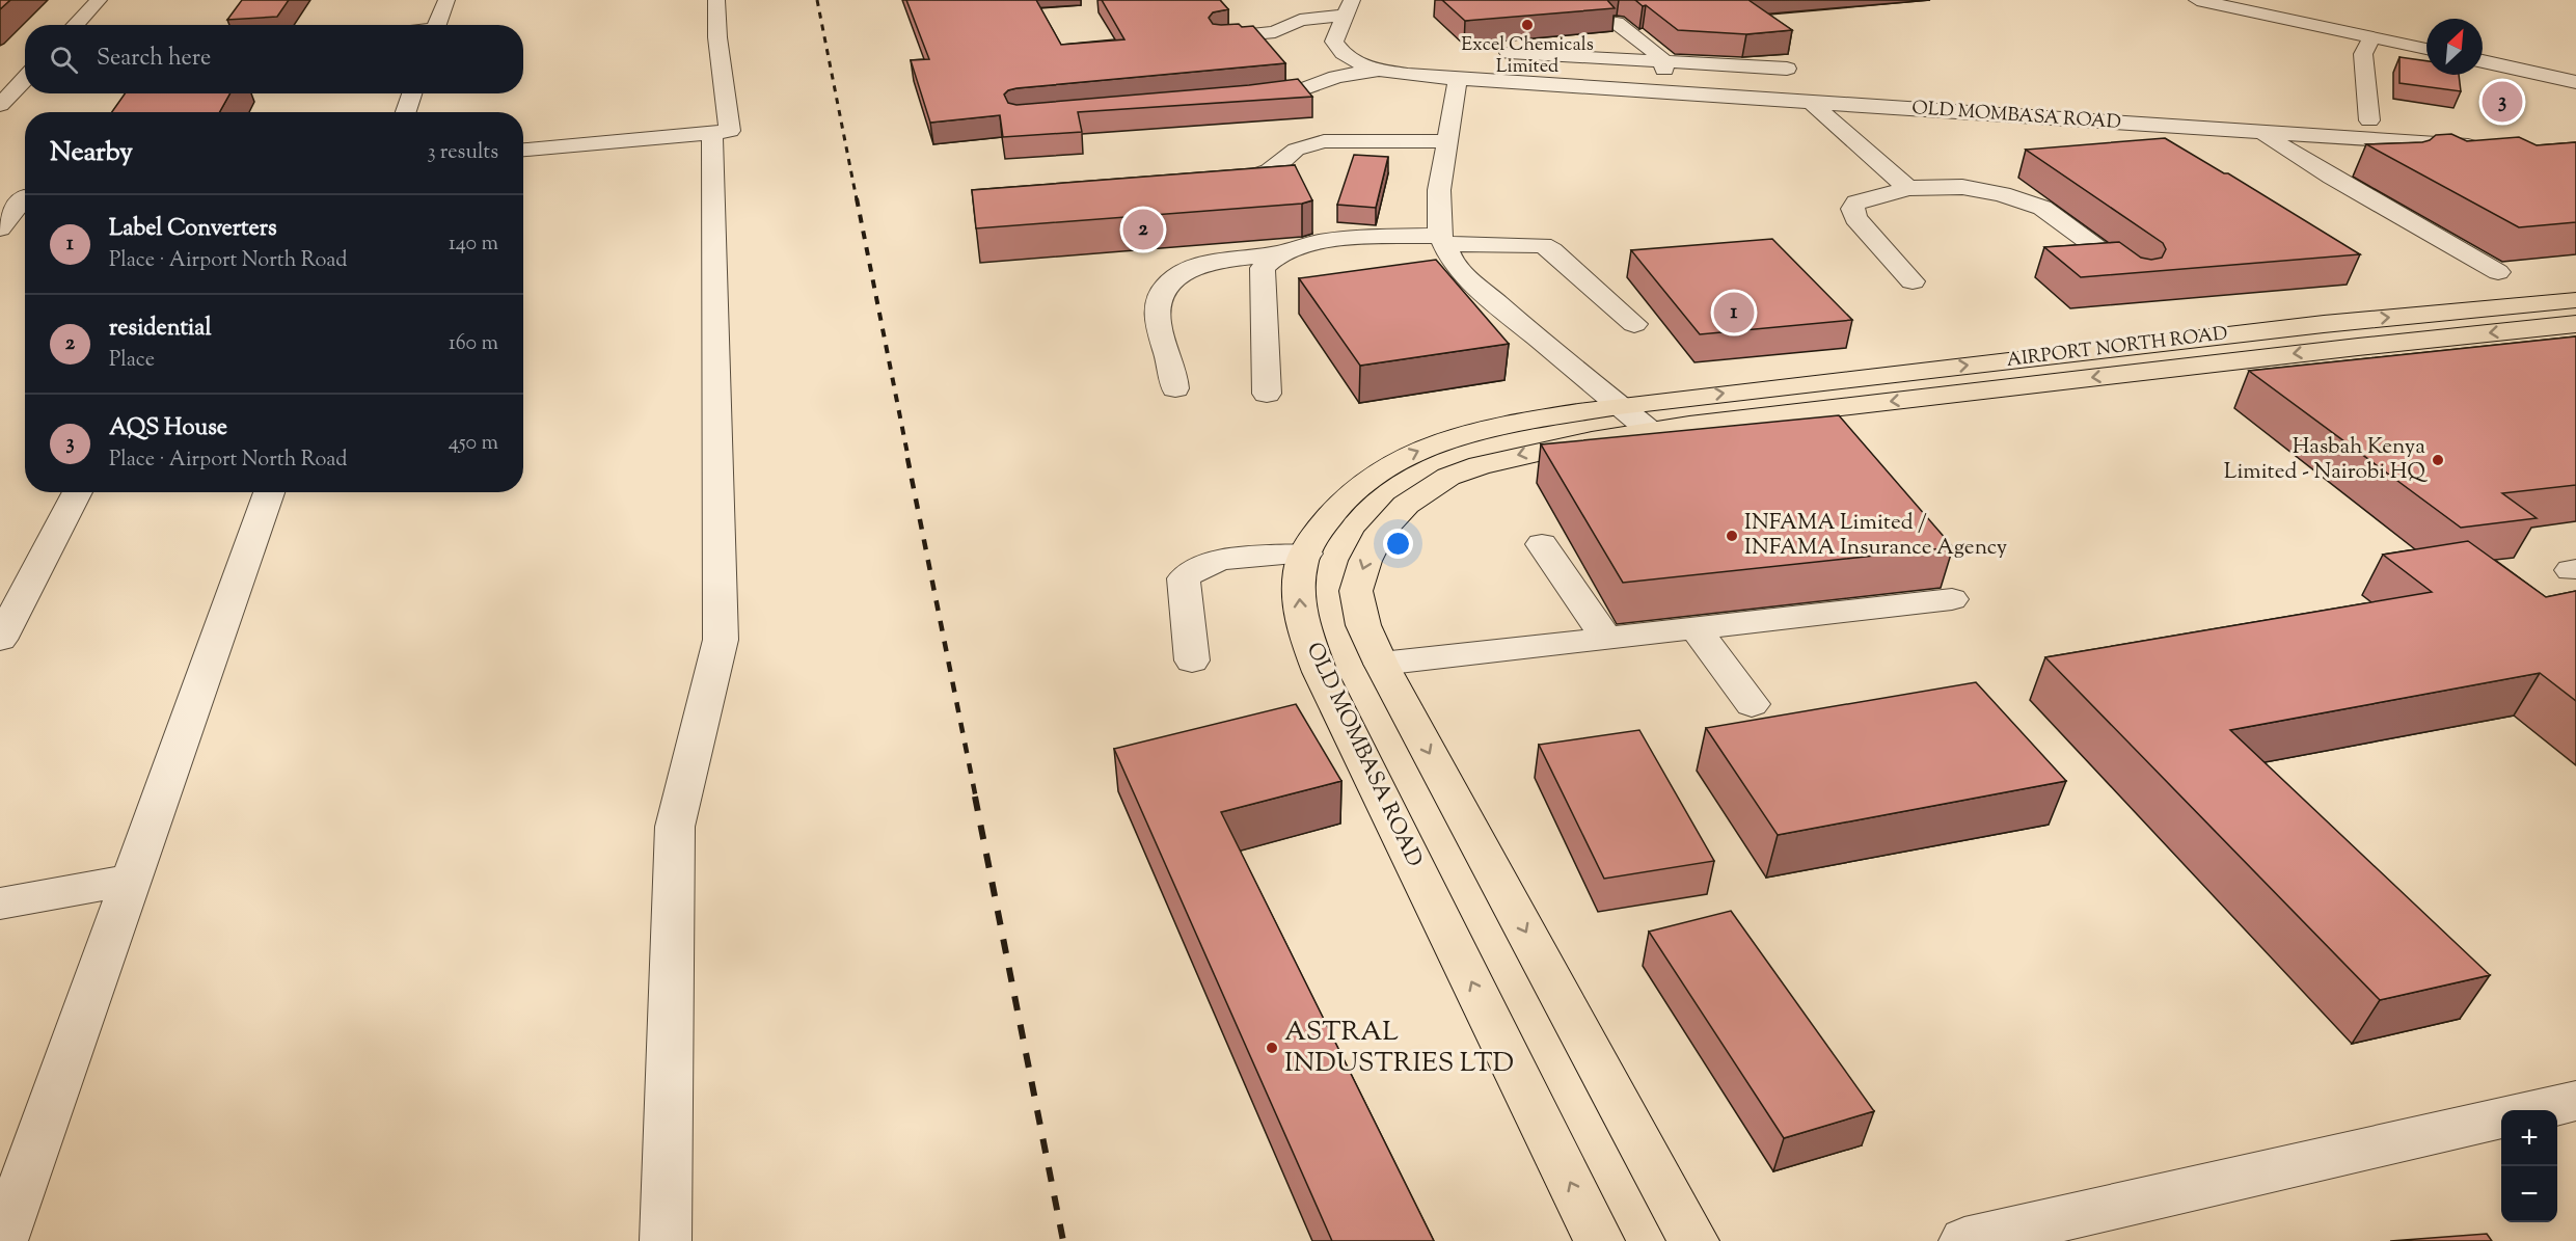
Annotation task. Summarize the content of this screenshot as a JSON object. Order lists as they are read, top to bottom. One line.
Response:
{"streets":{"main road":["OLD MOMBASA ROAD","AIRPORT NORTH ROAD"]},"places":["Excel Chemicals Limited","Hasbah Kenya Limited - Nairobi HQ","INFAMA Limited / INFAMA Insurance Agency","ASTRAL INDUSTRIES LTD"],"north":"top right","page":{"search":"Search here","pins":["3","2","1"],"heading":["Nearby","3 results"],"list":[{"mark":"1","name":"Label Converters","note":"Place · Airport North Road","value":"140 m"},{"mark":"2","name":"residential","note":"Place","value":"160 m"},{"mark":"3","name":"AQS House","note":"Place · Airport North Road","value":"450 m"}],"map_buttons":["+","−"]}}
